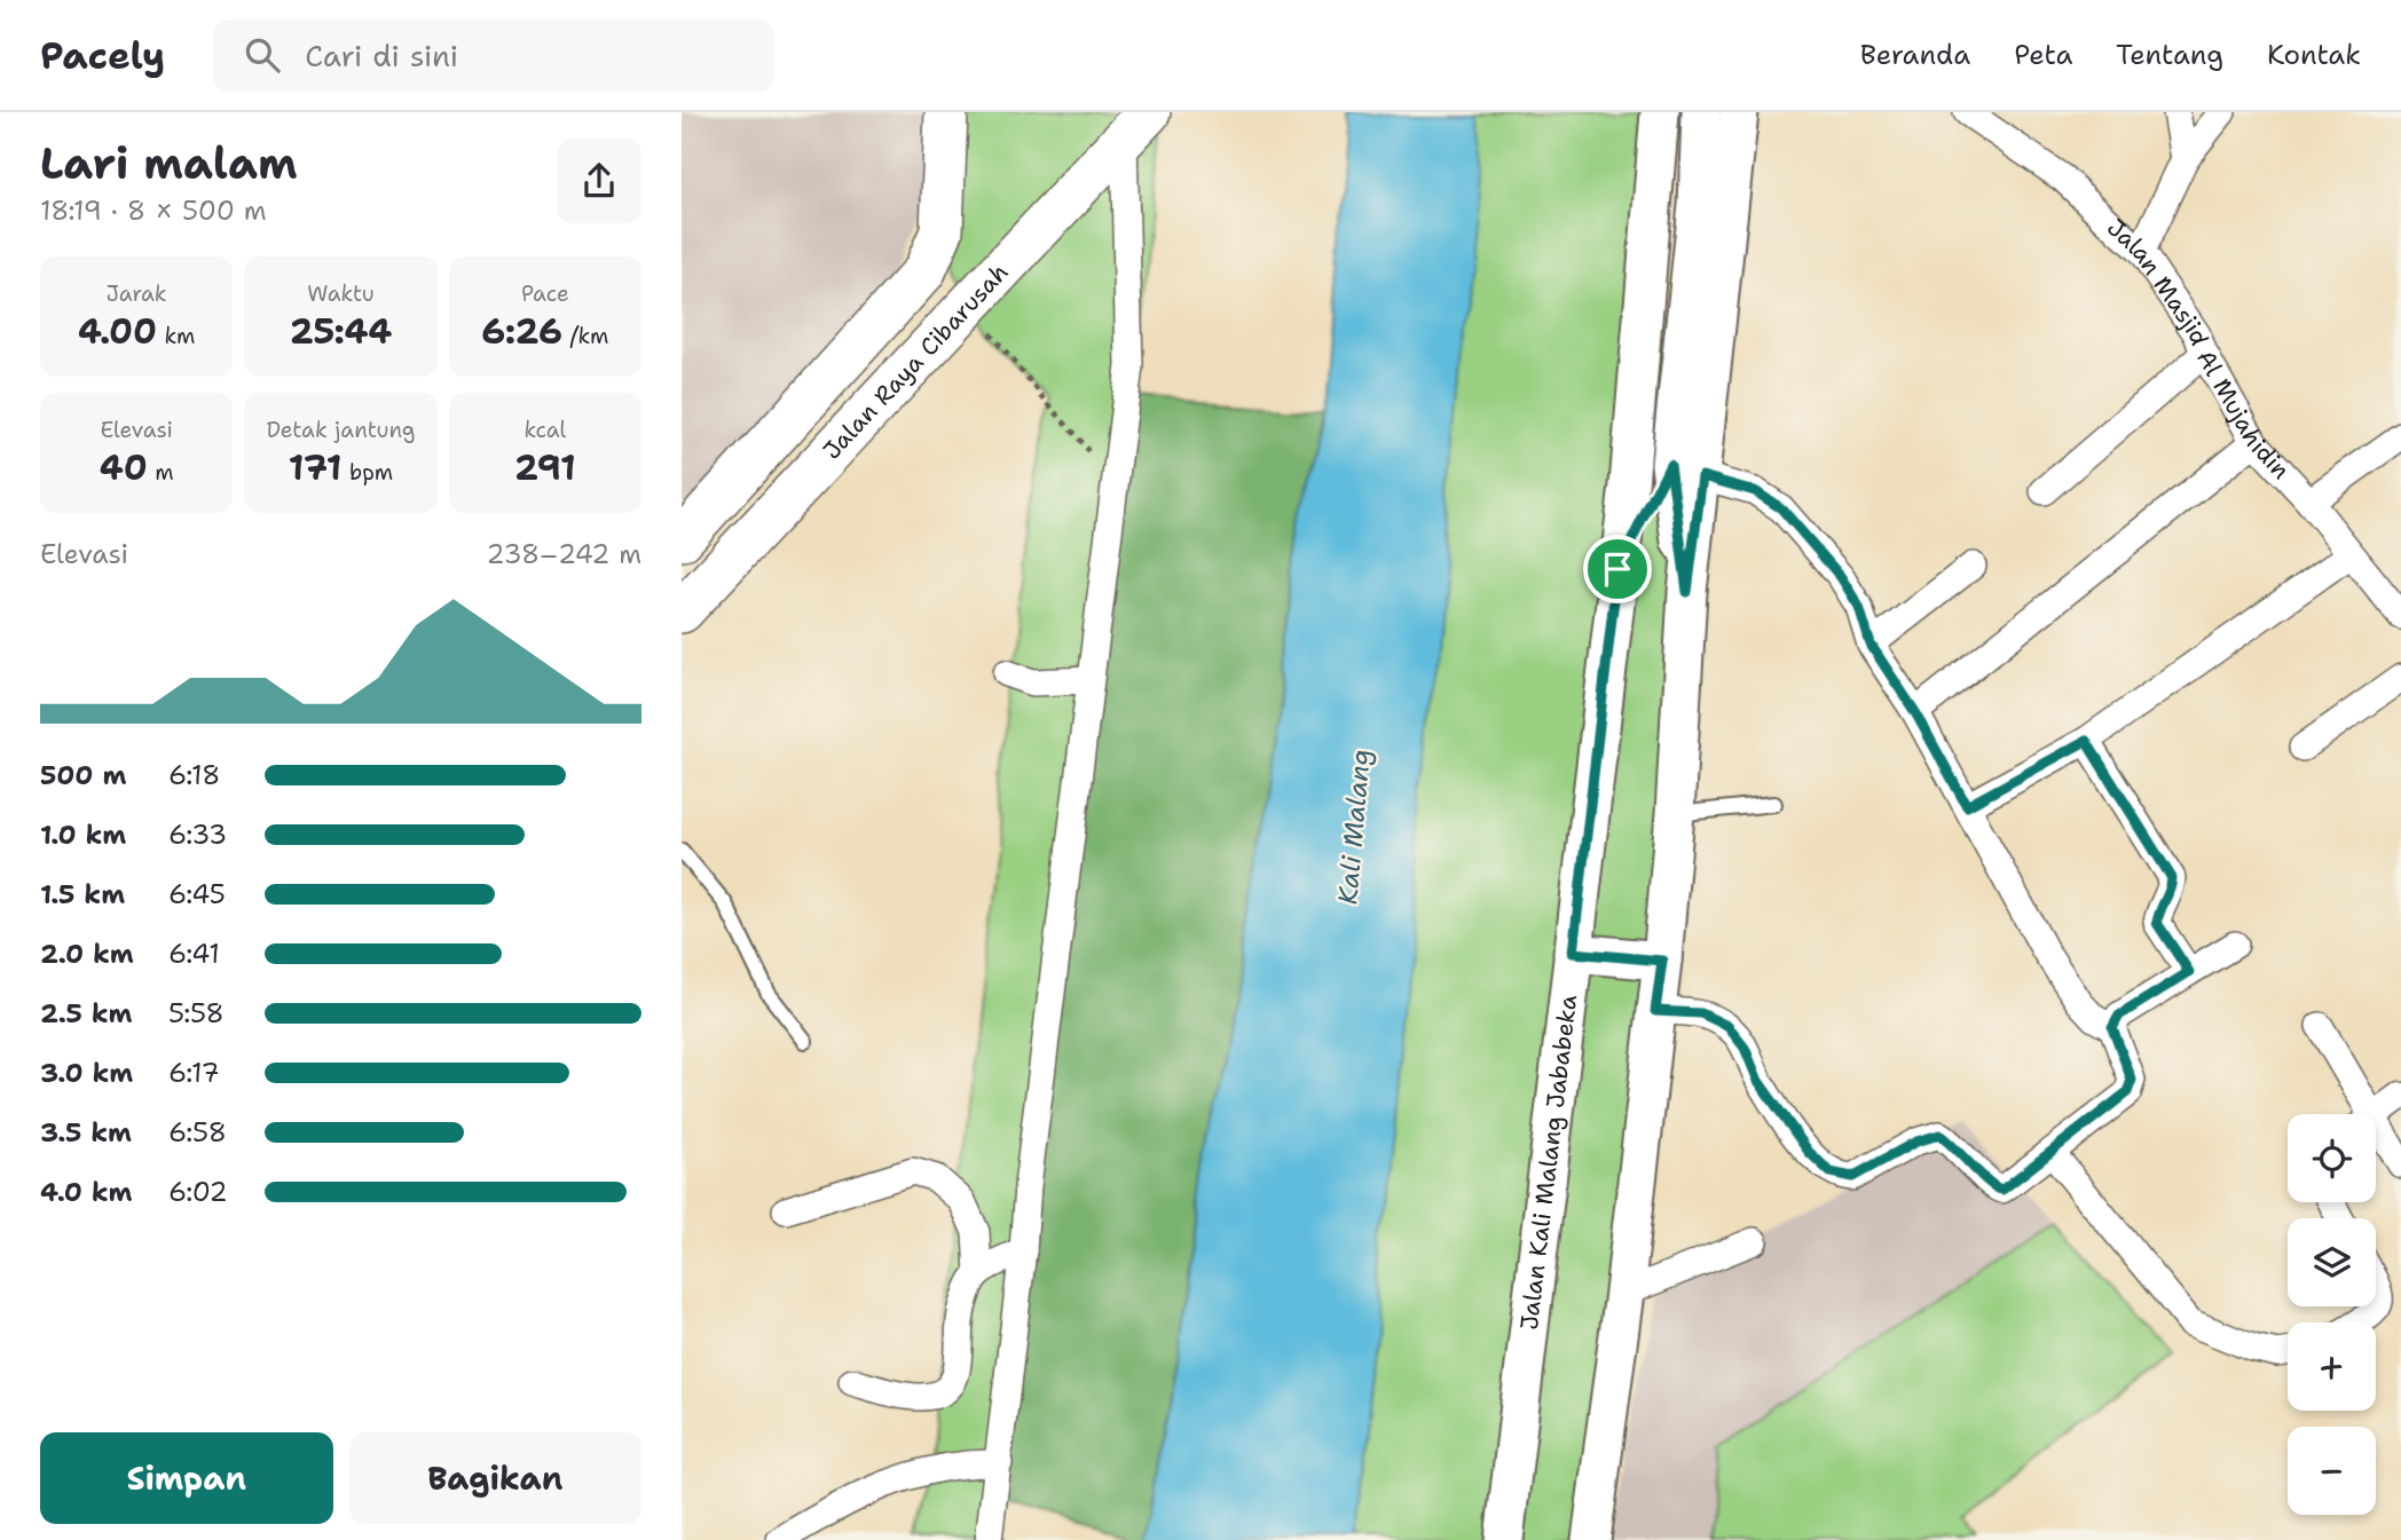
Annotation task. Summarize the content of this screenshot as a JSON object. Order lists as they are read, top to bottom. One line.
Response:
{"streets":{"main road":["Jalan Raya Cibarusah","Jalan Kali Malang Jababeka"],"street":["Jalan Masjid Al Mujahidin"]},"water":["Kali Malang"],"page":{"header":"Pacely","search":"Cari di sini","nav":["Beranda","Peta","Tentang","Kontak"],"heading":["Lari malam","18:19 · 8 × 500 m"],"stats":[["Jarak","4.00 km"],["Waktu","25:44"],["Pace","6:26 /km"],["Elevasi","40 m"],["Detak jantung","171 bpm"],["kcal","291"]],"chart":["Elevasi","238–242 m"],"list":[{"name":"500 m","note":"6:18"},{"name":"1.0 km","note":"6:33"},{"name":"1.5 km","note":"6:45"},{"name":"2.0 km","note":"6:41"},{"name":"2.5 km","note":"5:58"},{"name":"3.0 km","note":"6:17"},{"name":"3.5 km","note":"6:58"},{"name":"4.0 km","note":"6:02"}],"map_buttons":["+","−"],"buttons":["Simpan","Bagikan"]}}
